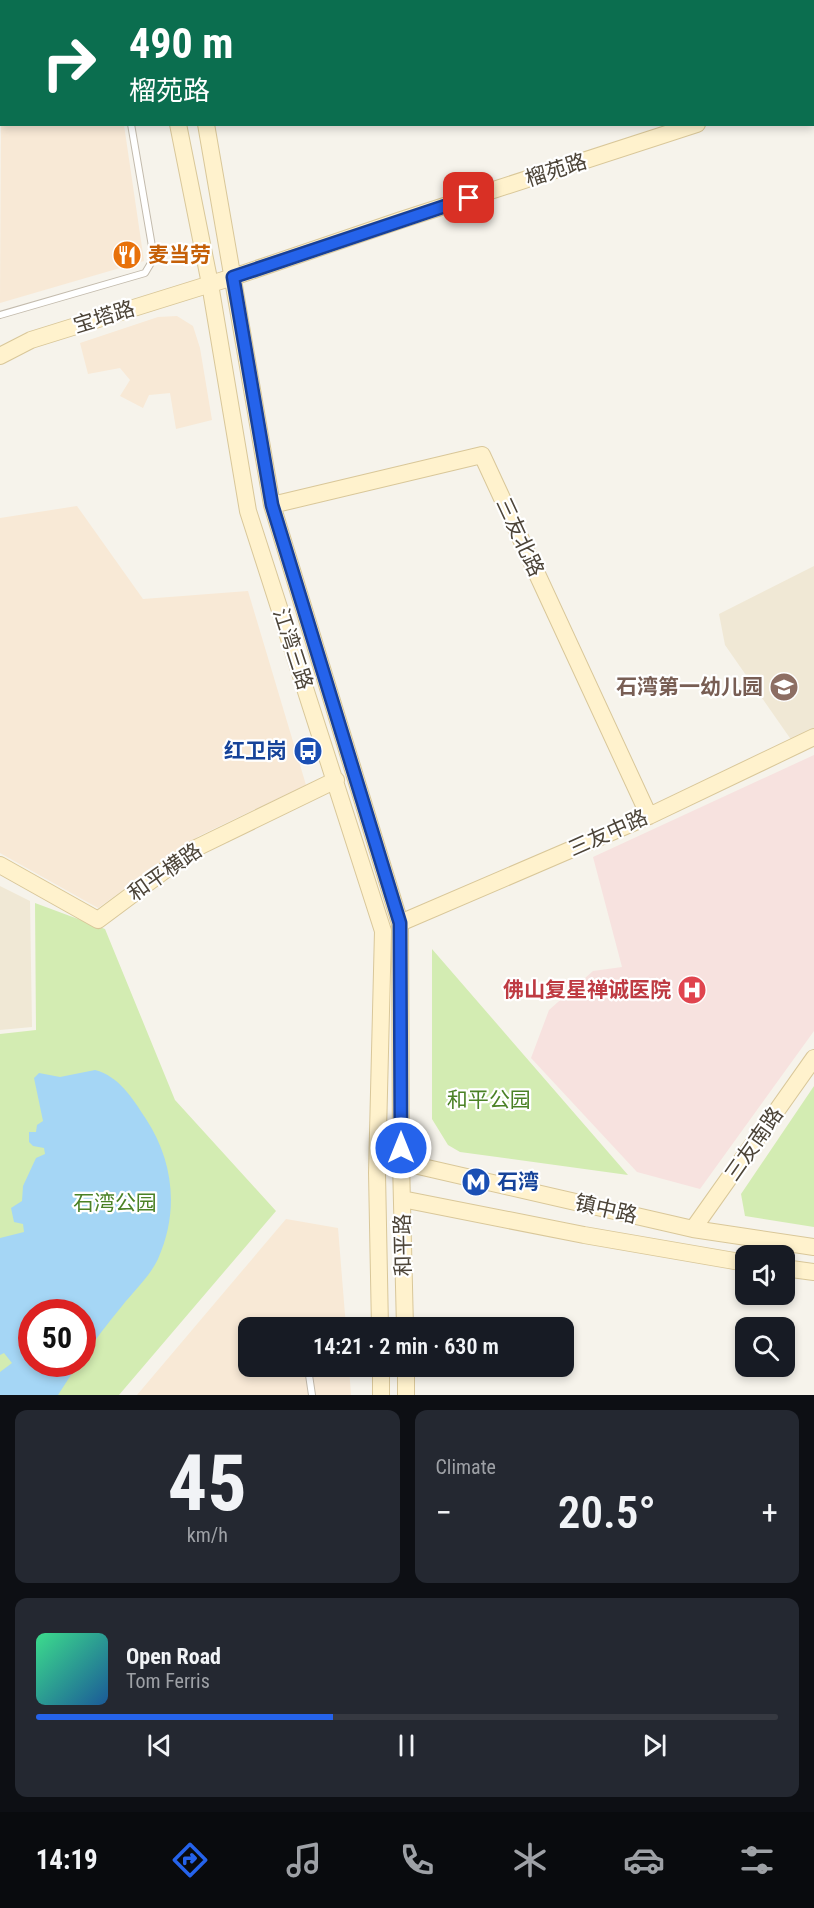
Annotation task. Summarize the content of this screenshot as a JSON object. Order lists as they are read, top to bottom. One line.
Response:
{"streets":{"main road":["榴苑路","宝塔路","三友北路","江湾三路","三友中路","和平横路","三友南路","镇中路","和平路"]},"crossings":[["榴苑路","宝塔路"],["榴苑路","江湾三路"],["宝塔路","江湾三路"],["三友北路","江湾三路"],["三友北路","三友中路"],["江湾三路","三友中路"],["江湾三路","和平横路"],["江湾三路","镇中路"],["江湾三路","和平路"],["三友南路","镇中路"],["镇中路","和平路"]],"parks":["和平公园","石湾公园"],"places":{"restaurant":["麦当劳"],"school or university":["石湾第一幼儿园"],"bus stop":["红卫岗"],"hospital":["佛山复星禅诚医院"],"metro station":["石湾"]},"page":{"turn":["490 m","榴苑路"],"limit":"50","trip":"14:21 · 2 min · 630 m","tile":[["45","km/h"],"Climate"],"heat":["−","20.5°","+"],"song":["Open Road","Tom Ferris"],"tabs":"14:19"}}
